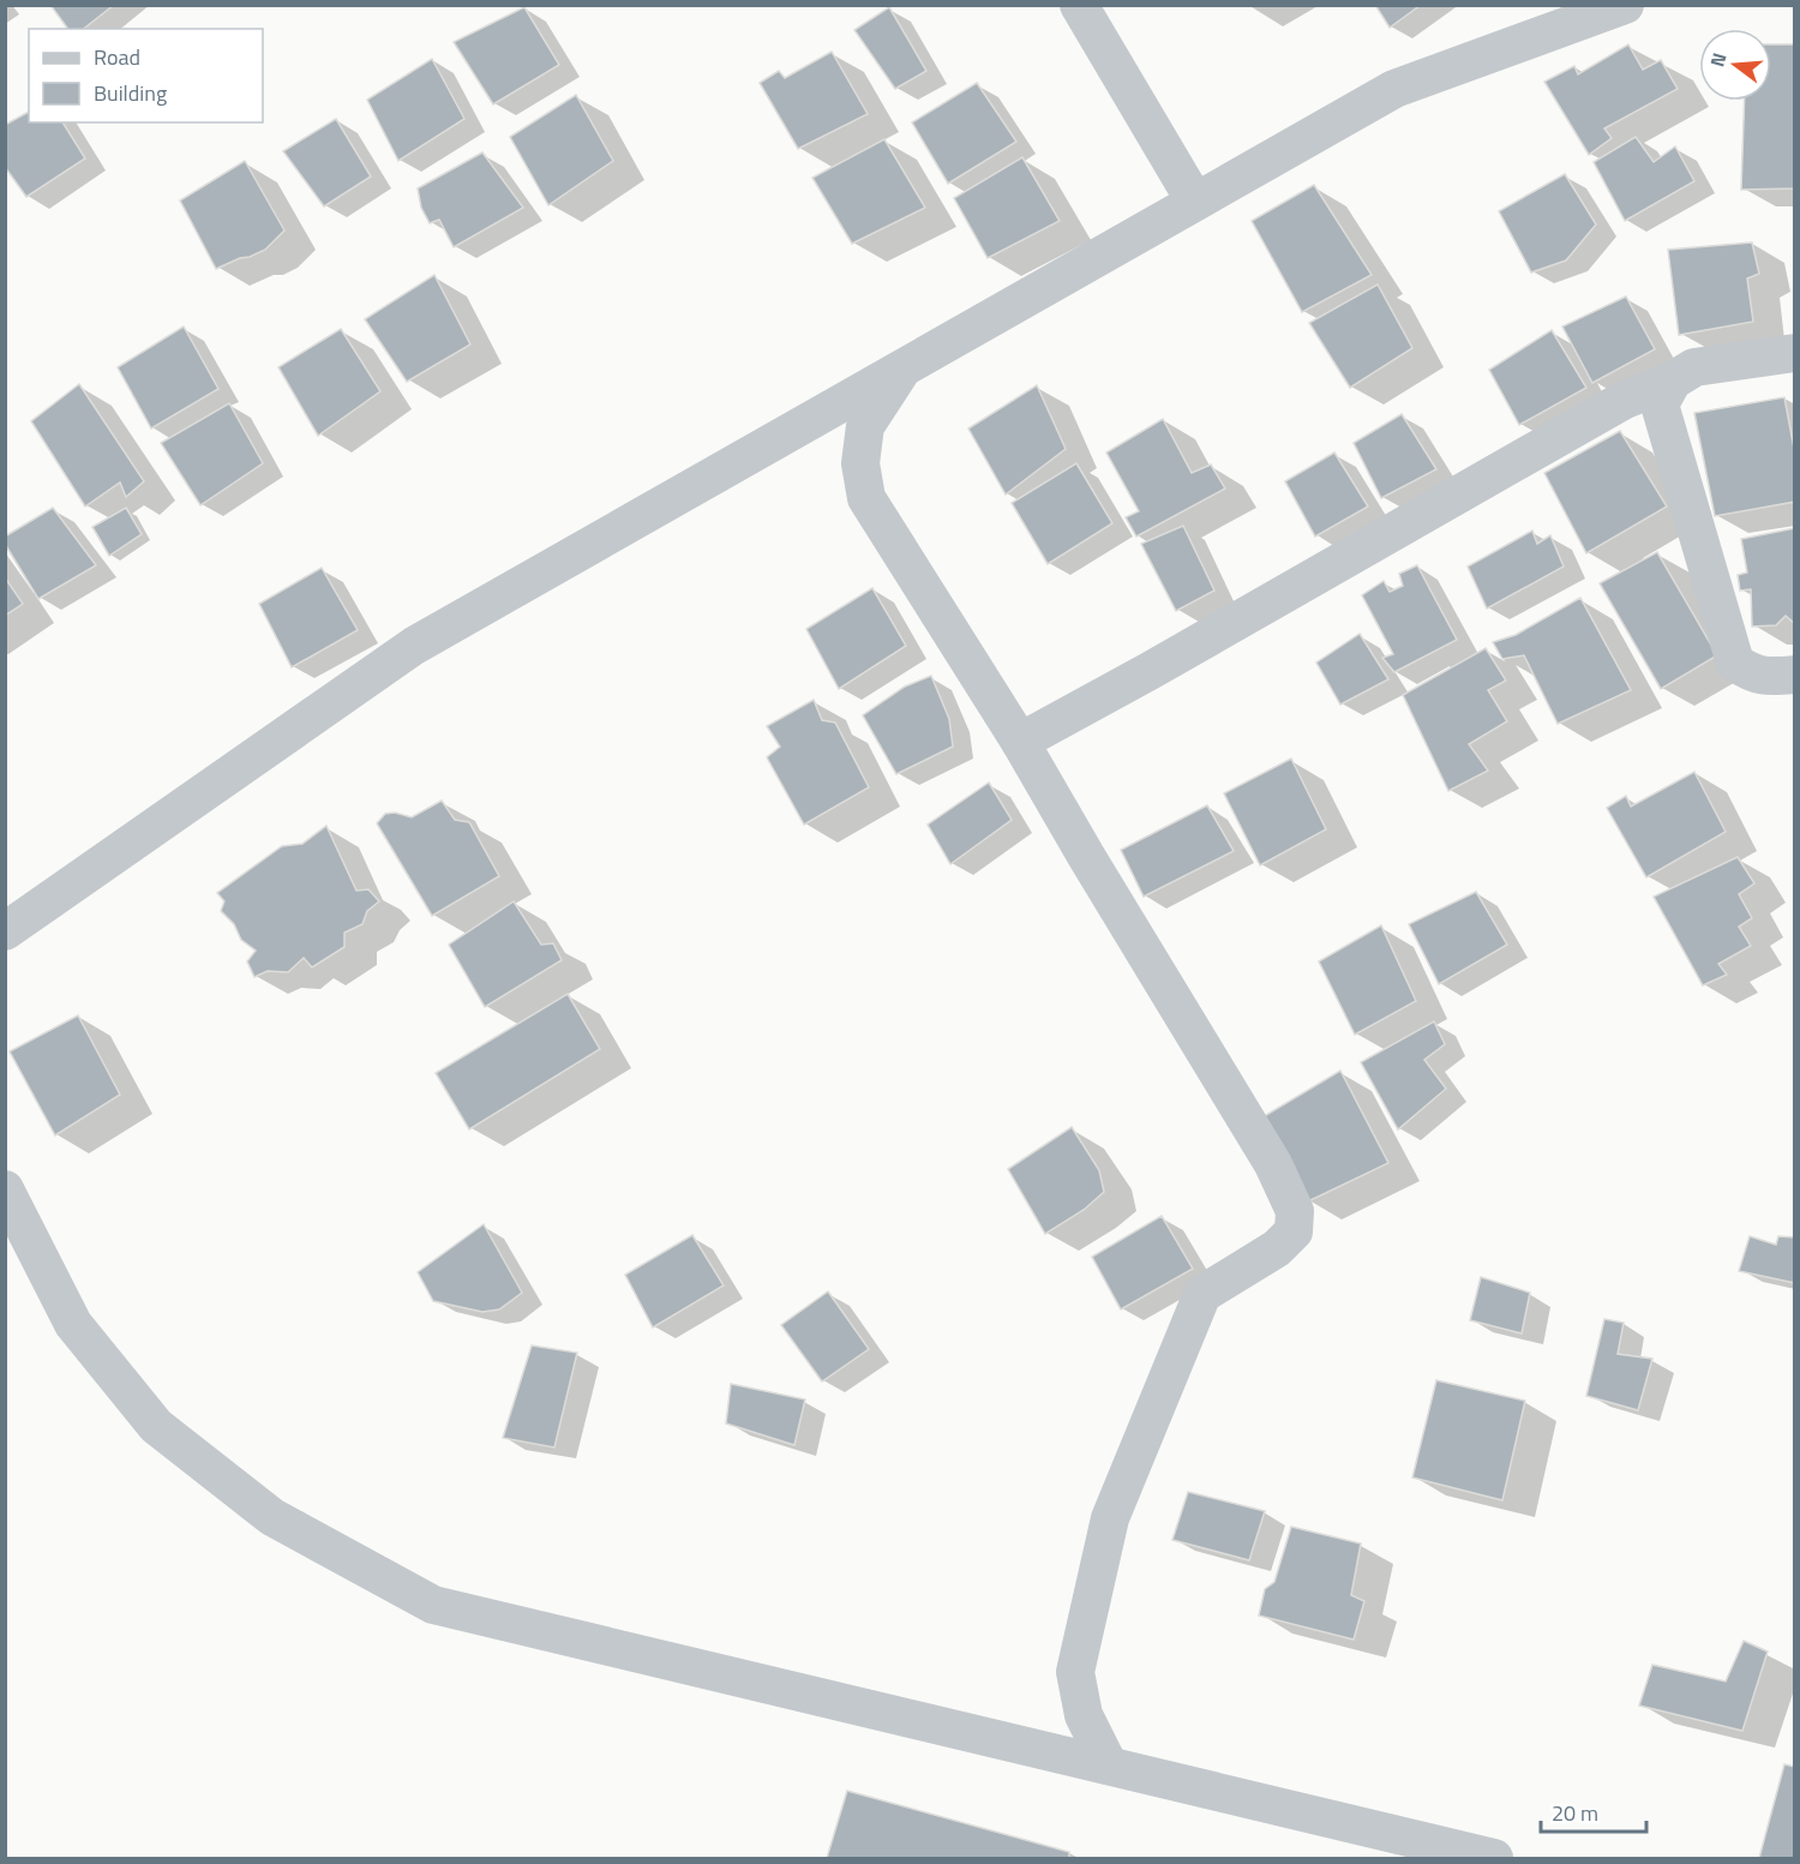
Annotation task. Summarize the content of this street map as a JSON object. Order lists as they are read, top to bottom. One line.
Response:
{"legend":["Road","Building"],"scale_bar":"20 m","north":"left"}
